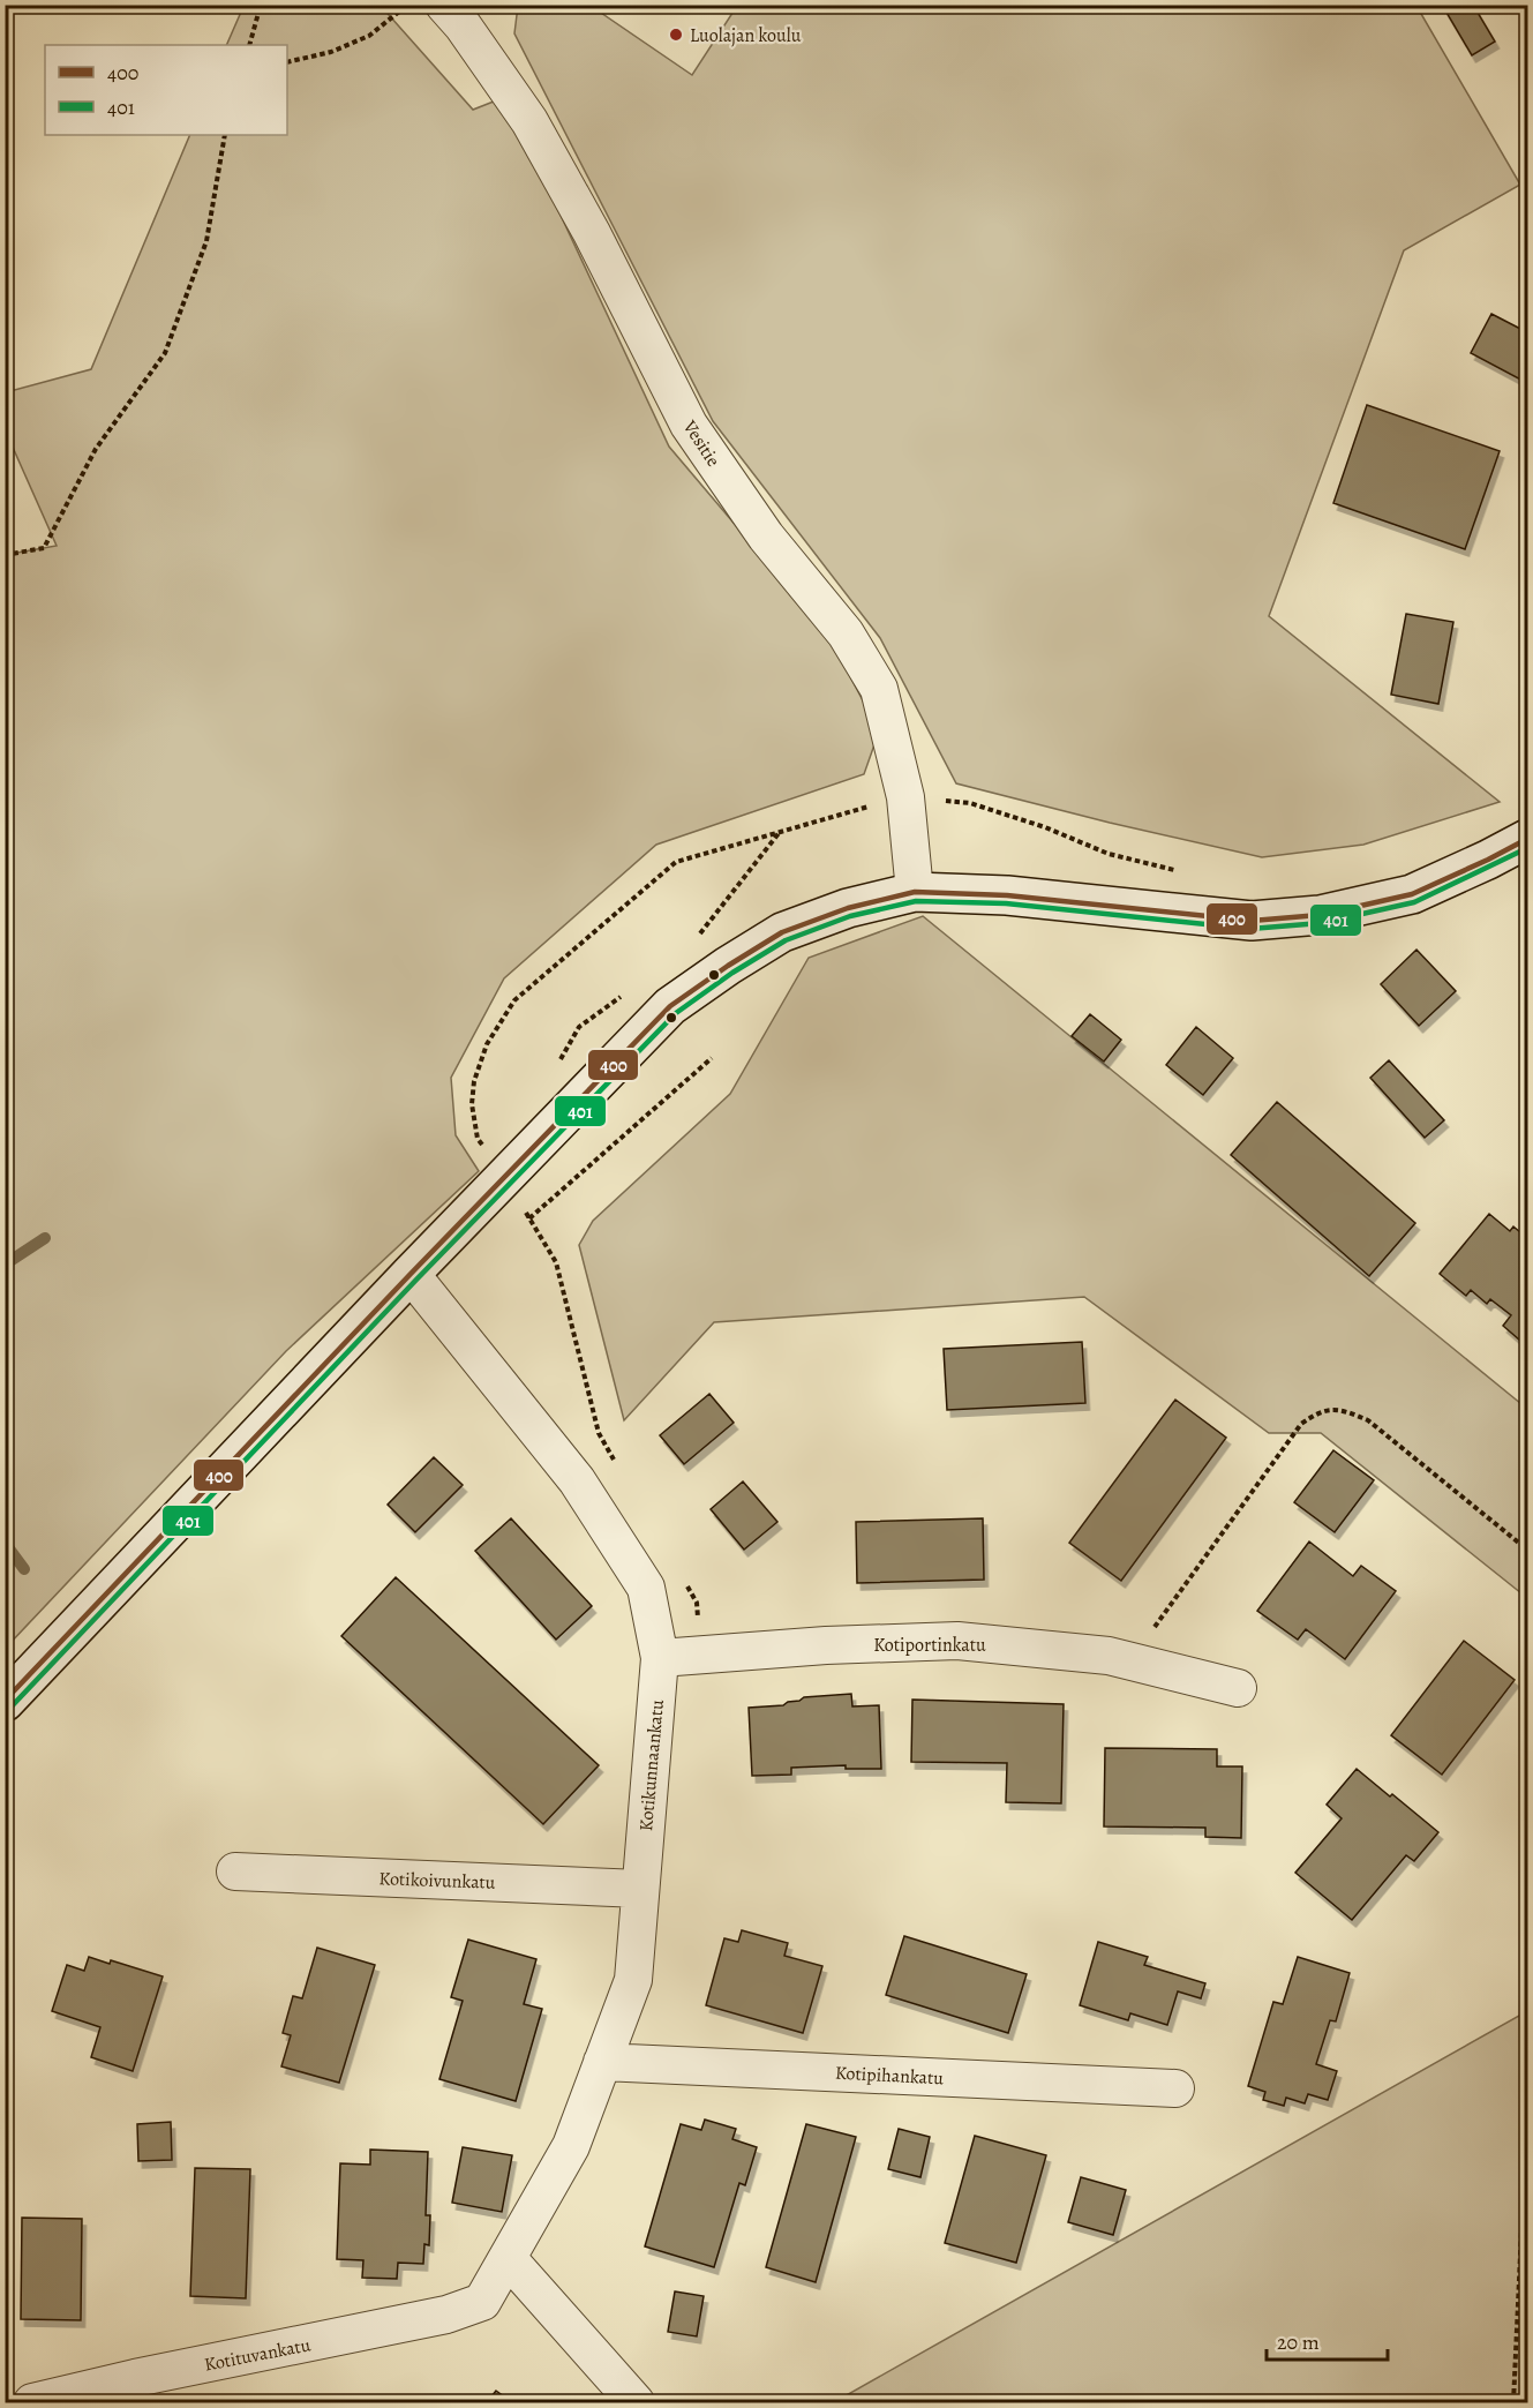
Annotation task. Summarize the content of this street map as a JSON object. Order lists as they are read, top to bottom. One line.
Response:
{"streets":{"street":["Vesitie","Kotiportinkatu","Kotikunnaankatu","Kotikoivunkatu","Kotipihankatu","Kotituvankatu"]},"crossings":[["Kotiportinkatu","Kotikunnaankatu"],["Kotikunnaankatu","Kotikoivunkatu"],["Kotikunnaankatu","Kotipihankatu"],["Kotikunnaankatu","Kotituvankatu"]],"places":["Luolajan koulu"],"lines":["transit line 400","transit line 401"],"legend":["400","401"],"scale_bar":"20 m"}
